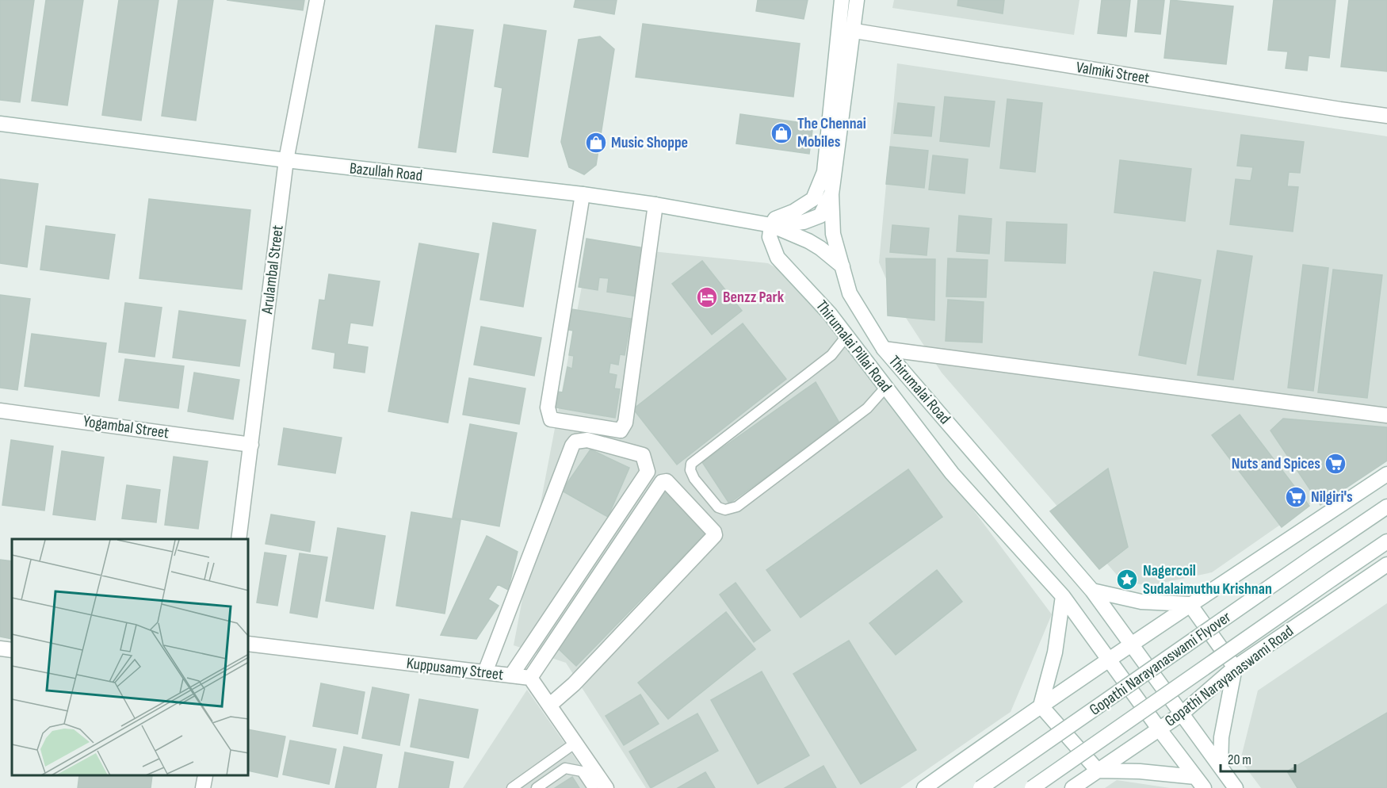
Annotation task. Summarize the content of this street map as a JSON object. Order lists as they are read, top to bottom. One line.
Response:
{"streets":{"main road":["Valmiki Street","Bazullah Road","Arulambal Street","Thirumalai Pillai Road","Thirumalai Road","Yogambal Street","Gopathi Narayanaswami Flyover","Kuppusamy Street","Gopathi Narayanaswami Road"]},"crossings":[["Valmiki Street","Thirumalai Road"],["Bazullah Road","Arulambal Street"],["Bazullah Road","Thirumalai Pillai Road"],["Arulambal Street","Yogambal Street"],["Thirumalai Pillai Road","Gopathi Narayanaswami Road"],["Thirumalai Road","Gopathi Narayanaswami Road"]],"places":{"shop":["The Chennai Mobiles","Music Shoppe"],"hotel":["Benzz Park"],"supermarket":["Nuts and Spices","Nilgiri's"],"place":["Nagercoil Sudalaimuthu Krishnan"]},"scale_bar":"20 m"}
